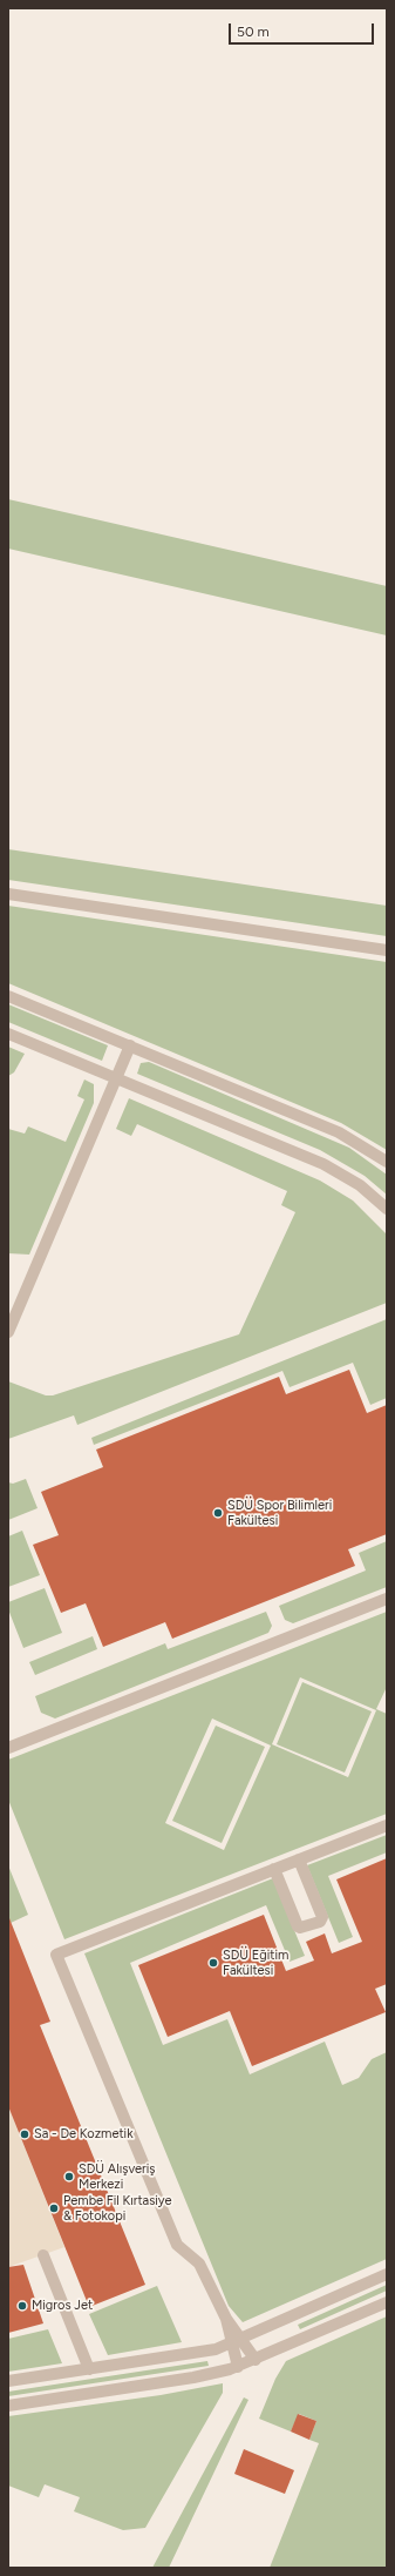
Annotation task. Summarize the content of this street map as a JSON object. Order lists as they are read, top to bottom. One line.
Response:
{"places":["SDÜ Spor Bilimleri Fakültesi","SDÜ Eğitim Fakültesi","Sa - De Kozmetik","SDÜ Alışveriş Merkezi","Pembe Fil Kırtasiye & Fotokopi","Migros Jet"],"scale_bar":"50 m"}
